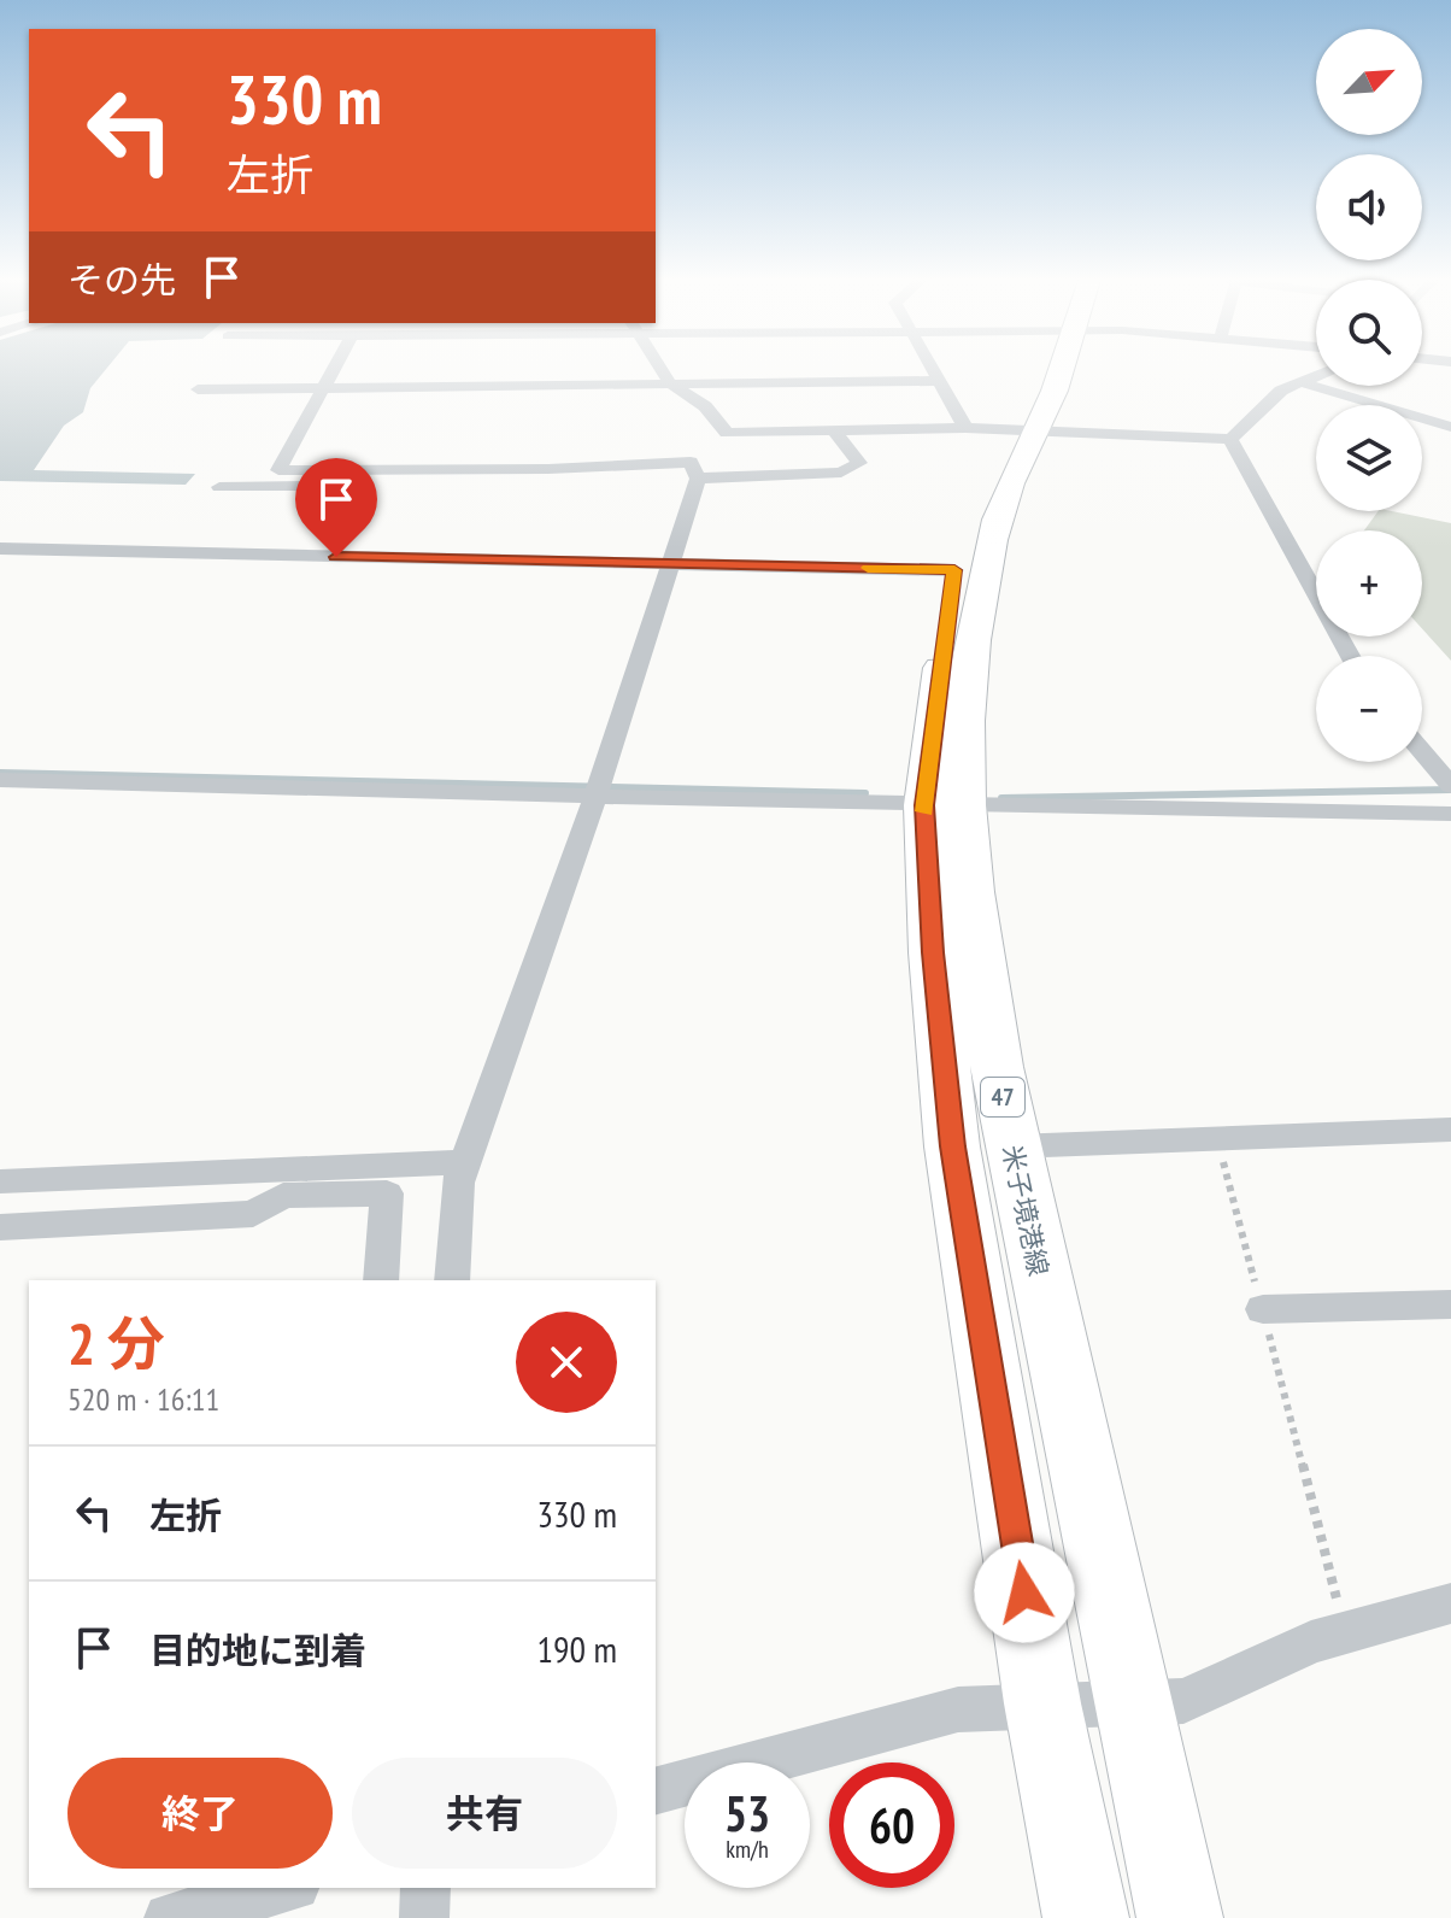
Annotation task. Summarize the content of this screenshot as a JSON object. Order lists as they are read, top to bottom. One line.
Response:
{"streets":{"main road":["47","米子境港線"]},"north":"top right","page":{"map_buttons":["+","−"],"turn":["330 m","左折"],"then":"その先","heading":["2 分","520 m · 16:11"],"list":[{"name":"左折","value":"330 m"},{"name":"目的地に到着","value":"190 m"}],"buttons":["終了","共有"],"speed":"53 km/h","limit":"60"}}
